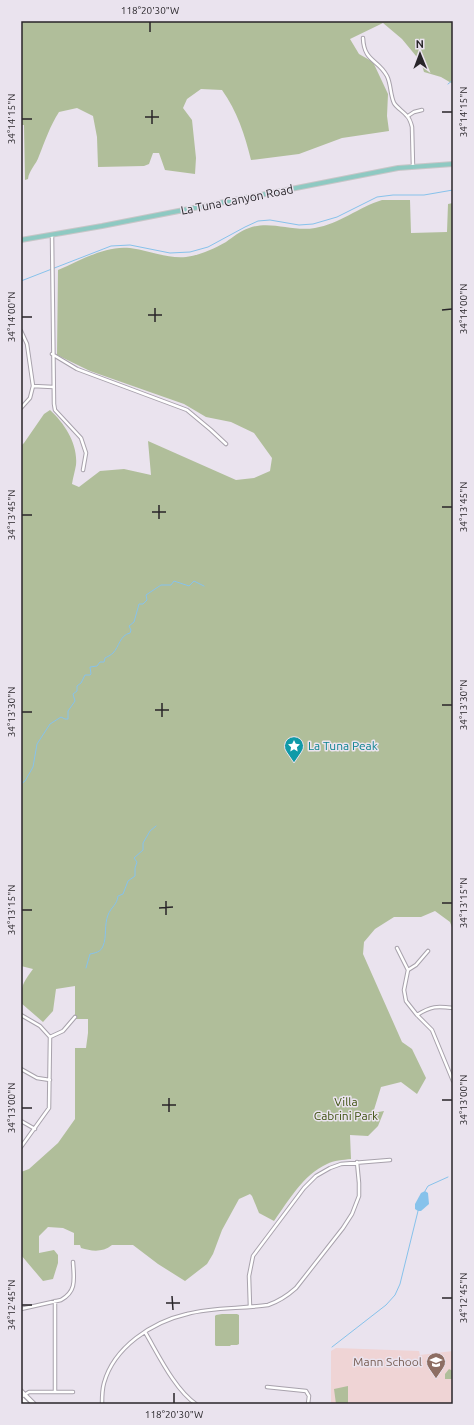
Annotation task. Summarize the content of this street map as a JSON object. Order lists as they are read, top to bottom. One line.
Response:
{"streets":{"main road":["La Tuna Canyon Road"]},"parks":["Villa Cabrini Park"],"places":{"place":["La Tuna Peak"],"school or university":["Mann School"]},"north":"top","coordinates":["118°20'30\"W","34°14'15\"N","34°14'00\"N","34°13'45\"N","34°13'30\"N","34°13'15\"N","34°13'00\"N","34°12'45\"N"]}
